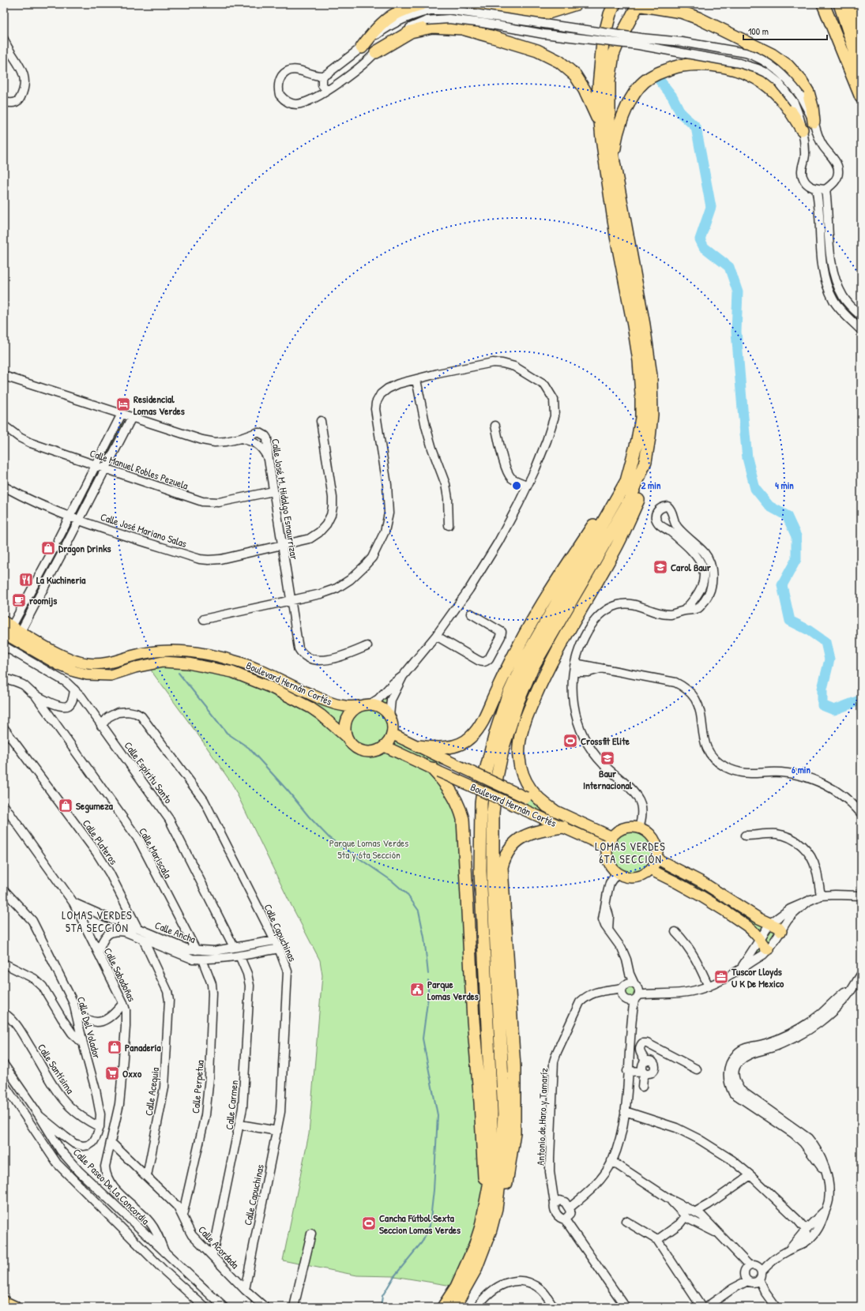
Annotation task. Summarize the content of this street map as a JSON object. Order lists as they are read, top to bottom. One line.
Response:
{"streets":{"main road":["Boulevard Hernán Cortés"],"street":["Calle Manuel Robles Pezuela","Calle José M. Hidalgo Esnaurrizar","Calle José Mariano Salas","Calle Espíritu Santo","Calle Plateros","Calle Mariscala","Calle Ancha","Calle Capuchinas","Calle Sabadoñas","Calle Del Volador","Calle Santísima","Calle Perpetua","Calle Acequia","Calle Carmen","Antonio de Haro y Tamaríz","Calle Paseo De La Concordia","Calle Acordada"]},"crossings":[["Calle Manuel Robles Pezuela","Calle José M. Hidalgo Esnaurrizar"],["Calle José M. Hidalgo Esnaurrizar","Calle José Mariano Salas"],["Calle Espíritu Santo","Calle Ancha"],["Calle Espíritu Santo","Calle Capuchinas"],["Calle Plateros","Calle Ancha"],["Calle Mariscala","Calle Ancha"],["Calle Ancha","Calle Capuchinas"],["Calle Ancha","Calle Sabadoñas"],["Calle Ancha","Calle Perpetua"],["Calle Ancha","Calle Acequia"],["Calle Ancha","Calle Carmen"],["Calle Capuchinas","Calle Acordada"],["Calle Sabadoñas","Calle Paseo De La Concordia"],["Calle Sabadoñas","Calle Acordada"],["Calle Del Volador","Calle Santísima"],["Calle Del Volador","Calle Paseo De La Concordia"],["Calle Perpetua","Calle Acordada"],["Calle Acequia","Calle Acordada"],["Calle Carmen","Calle Acordada"]],"districts":["LOMAS VERDES 6TA SECCIÓN","LOMAS VERDES 5TA SECCIÓN"],"parks":["Parque Lomas Verdes 5ta y 6ta Sección"],"places":{"hotel":["Residencial Lomas Verdes"],"shop":["Dragon Drinks","Segumeza","Panadería"],"school or university":["Carol Baur","Baur Internacional"],"restaurant":["La Kuchineria"],"cafe":["roomijs"],"sports":["Crossfit Elite","Cancha Fútbol Sexta Seccion Lomas Verdes"],"office":["Tuscor Lloyds U K De Mexico"],"public building":["Parque Lomas Verdes"],"supermarket":["Oxxo"]},"scale_bar":"100 m","rings":["2 min","4 min","6 min"]}
